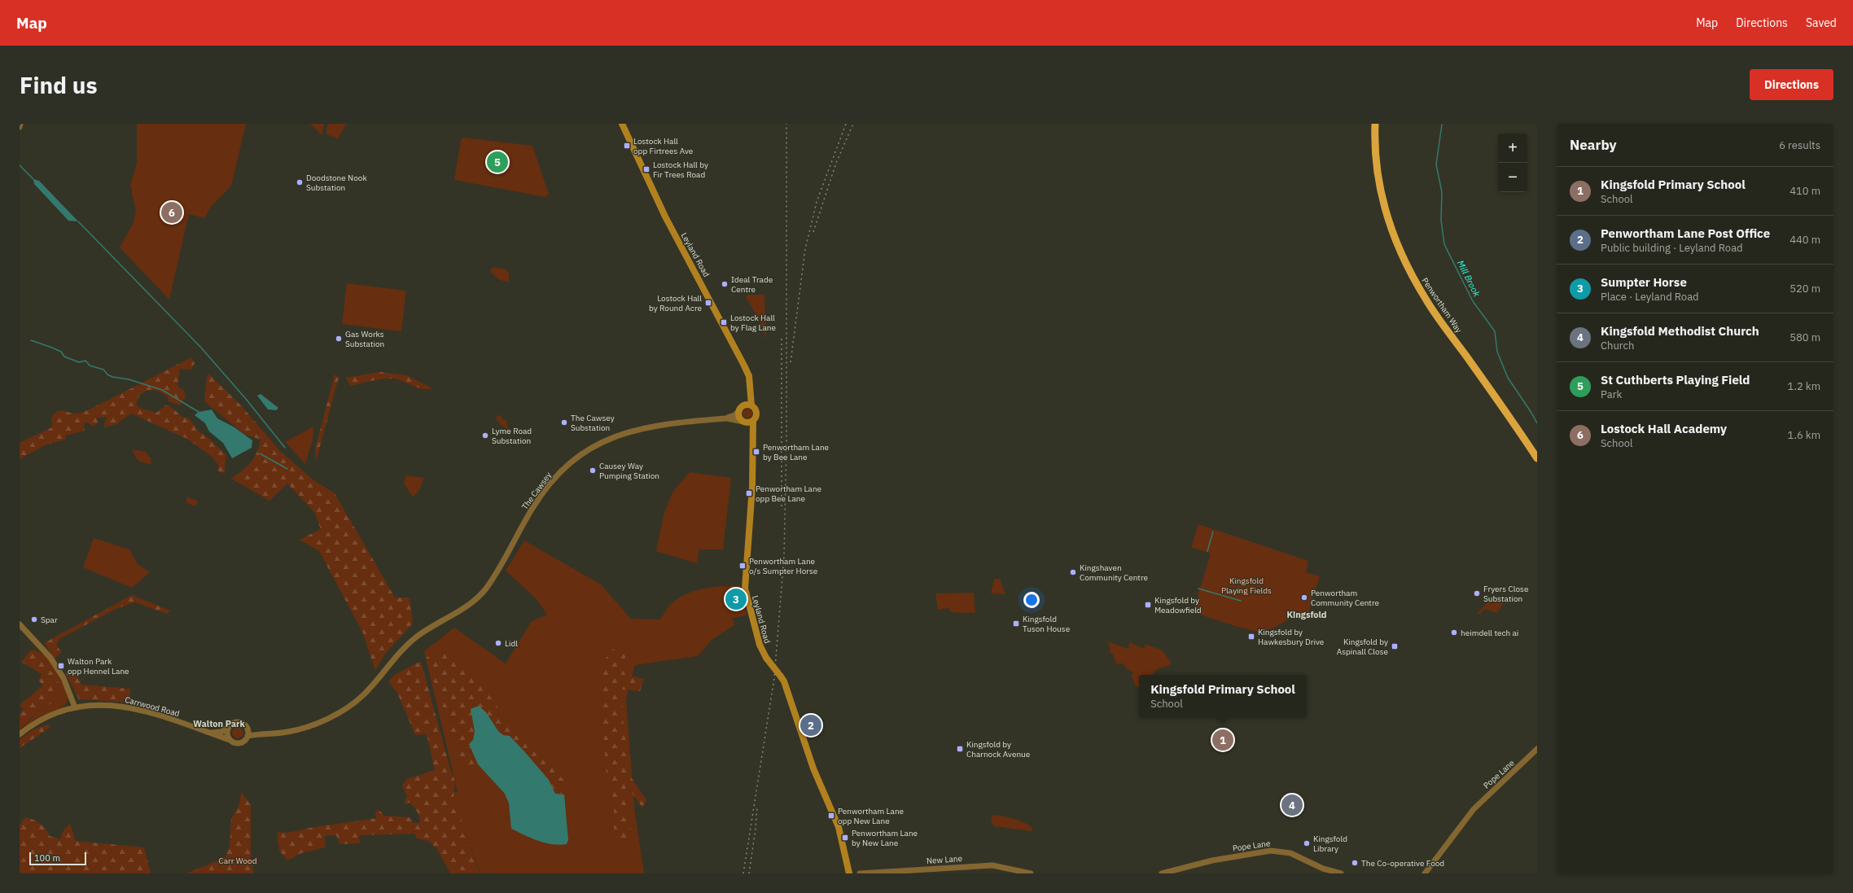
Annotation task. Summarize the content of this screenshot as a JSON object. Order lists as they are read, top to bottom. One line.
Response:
{"streets":{"highway":["Penwortham Way"],"main road":["Leyland Road"],"street":["The Cawsey","Carrwood Road","Pope Lane","New Lane"]},"crossings":[["Leyland Road","The Cawsey"]],"districts":["Kingsfold","Walton Park"],"water":["Mill Brook"],"parks":["Kingsfold Playing Fields","Carr Wood"],"places":{"transit":["Lostock Hall opp Firtrees Ave","Lostock Hall by Fir Trees Road","Lostock Hall by Round Acre","Lostock Hall by Flag Lane","Penwortham Lane by Bee Lane","Penwortham Lane opp Bee Lane","Penwortham Lane o/s Sumpter Horse","Kingsfold by Meadowfield","Kingsfold Tuson House","Kingsfold by Hawkesbury Drive","Kingsfold by Aspinall Close","Walton Park opp Hennel Lane","Kingsfold by Charnock Avenue","Penwortham Lane opp New Lane","Penwortham Lane by New Lane"],"other":["Doodstone Nook Substation","Ideal Trade Centre","Gas Works Substation","The Cawsey Substation","Lyme Road Substation","Causey Way Pumping Station","Kingshaven Community Centre","Fryers Close Substation","Penwortham Community Centre","Spar","heimdell tech ai","Lidl","Kingsfold Library","The Co-operative Food"]},"scale_bar":"100 m","page":{"header":"Map","nav":["Map","Directions","Saved"],"buttons":"Directions","title":"Find us","heading":["Nearby","6 results"],"map_buttons":["+","−"],"pins":["5","6","3","2","1","4"],"list":[{"mark":"1","name":"Kingsfold Primary School","note":"School","value":"410 m"},{"mark":"2","name":"Penwortham Lane Post Office","note":"Public building · Leyland Road","value":"440 m"},{"mark":"3","name":"Sumpter Horse","note":"Place · Leyland Road","value":"520 m"},{"mark":"4","name":"Kingsfold Methodist Church","note":"Church","value":"580 m"},{"mark":"5","name":"St Cuthberts Playing Field","note":"Park","value":"1.2 km"},{"mark":"6","name":"Lostock Hall Academy","note":"School","value":"1.6 km"}],"popup":["Kingsfold Primary School","School"],"scale":"100 m"}}
